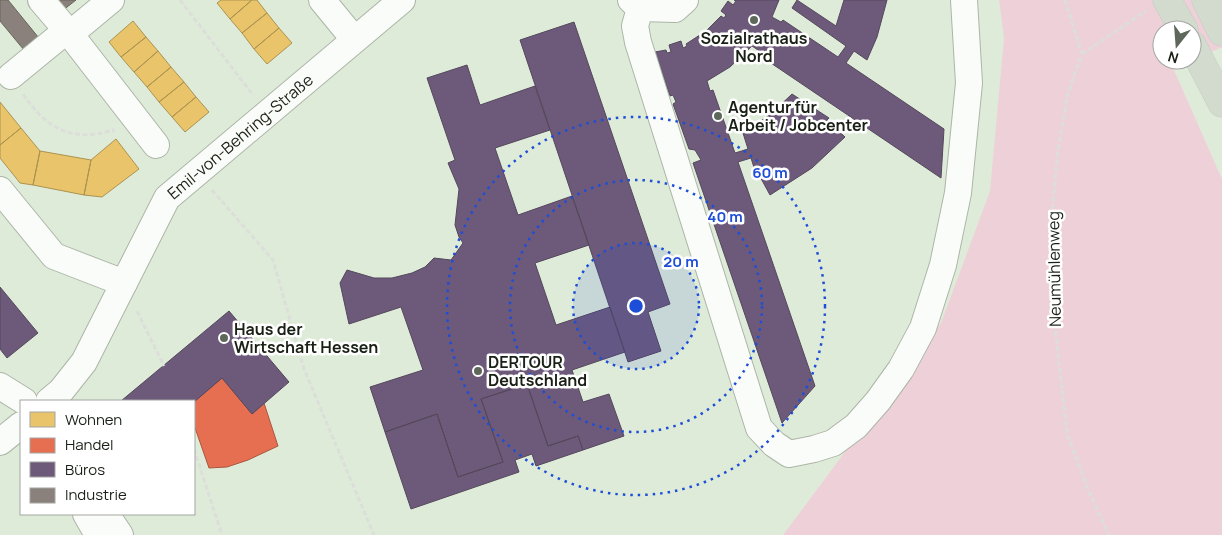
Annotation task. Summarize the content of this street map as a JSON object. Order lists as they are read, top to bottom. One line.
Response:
{"streets":{"street":["Emil-von-Behring-Straße"],"path":["Neumühlenweg"]},"places":["Sozialrathaus Nord","Agentur für Arbeit / Jobcenter","Haus der Wirtschaft Hessen","DERTOUR Deutschland"],"legend":["Wohnen","Handel","Büros","Industrie"],"north":"bottom","rings":["60 m","40 m","20 m"]}
